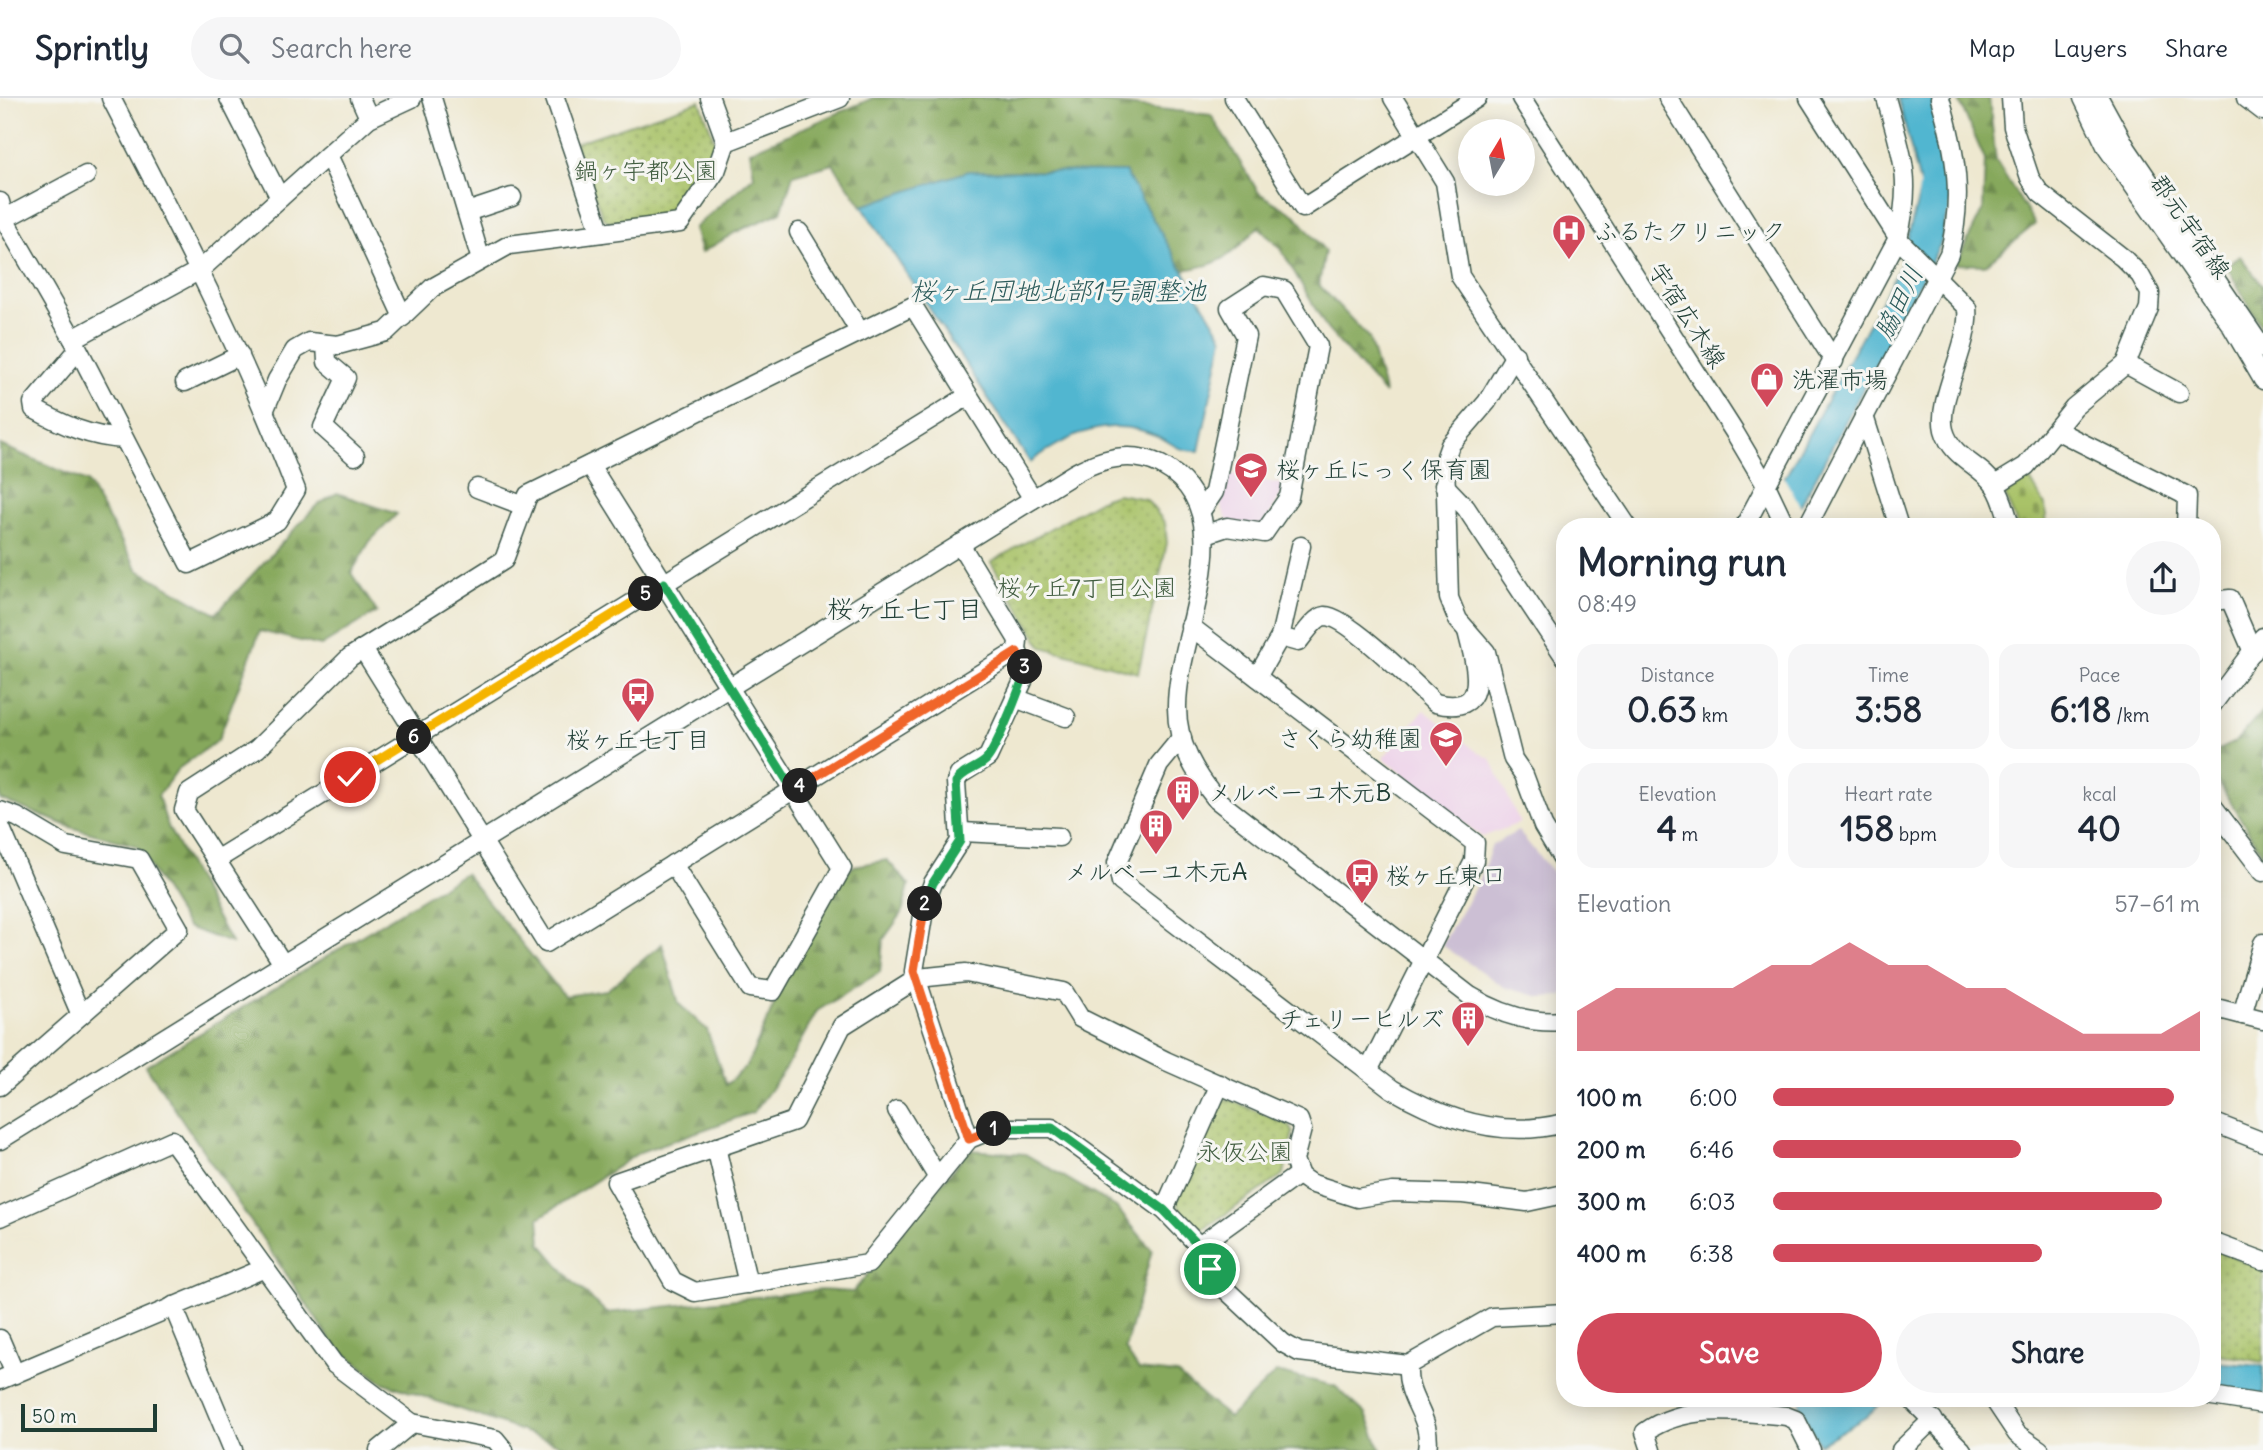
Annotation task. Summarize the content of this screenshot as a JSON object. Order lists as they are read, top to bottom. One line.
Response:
{"streets":{"street":["郡元宇宿線","宇宿広木線"]},"districts":["桜ヶ丘七丁目"],"water":["桜ヶ丘団地北部1号調整池","脇田川"],"parks":["鍋ヶ宇都公園","桜ヶ丘7丁目公園","永仮公園"],"places":{"hospital":["ふるたクリニック"],"shop":["洗濯市場"],"school or university":["桜ヶ丘にっく保育園","さくら幼稚園"],"bus stop":["桜ヶ丘七丁目","桜ヶ丘東口"],"building":["メルベーユ木元B","メルベーユ木元A","チェリーヒルズ"]},"scale_bar":"50 m","north":"top","page":{"header":"Sprintly","search":"Search here","nav":["Map","Layers","Share"],"heading":["Morning run","08:49"],"pins":["5","3","6","4","2","1"],"stats":[["Distance","0.63 km"],["Time","3:58"],["Pace","6:18 /km"],["Elevation","4 m"],["Heart rate","158 bpm"],["kcal","40"]],"chart":["Elevation","57–61 m"],"list":[{"name":"100 m","note":"6:00"},{"name":"200 m","note":"6:46"},{"name":"300 m","note":"6:03"},{"name":"400 m","note":"6:38"}],"buttons":["Save","Share"],"scale":"50 m"}}
